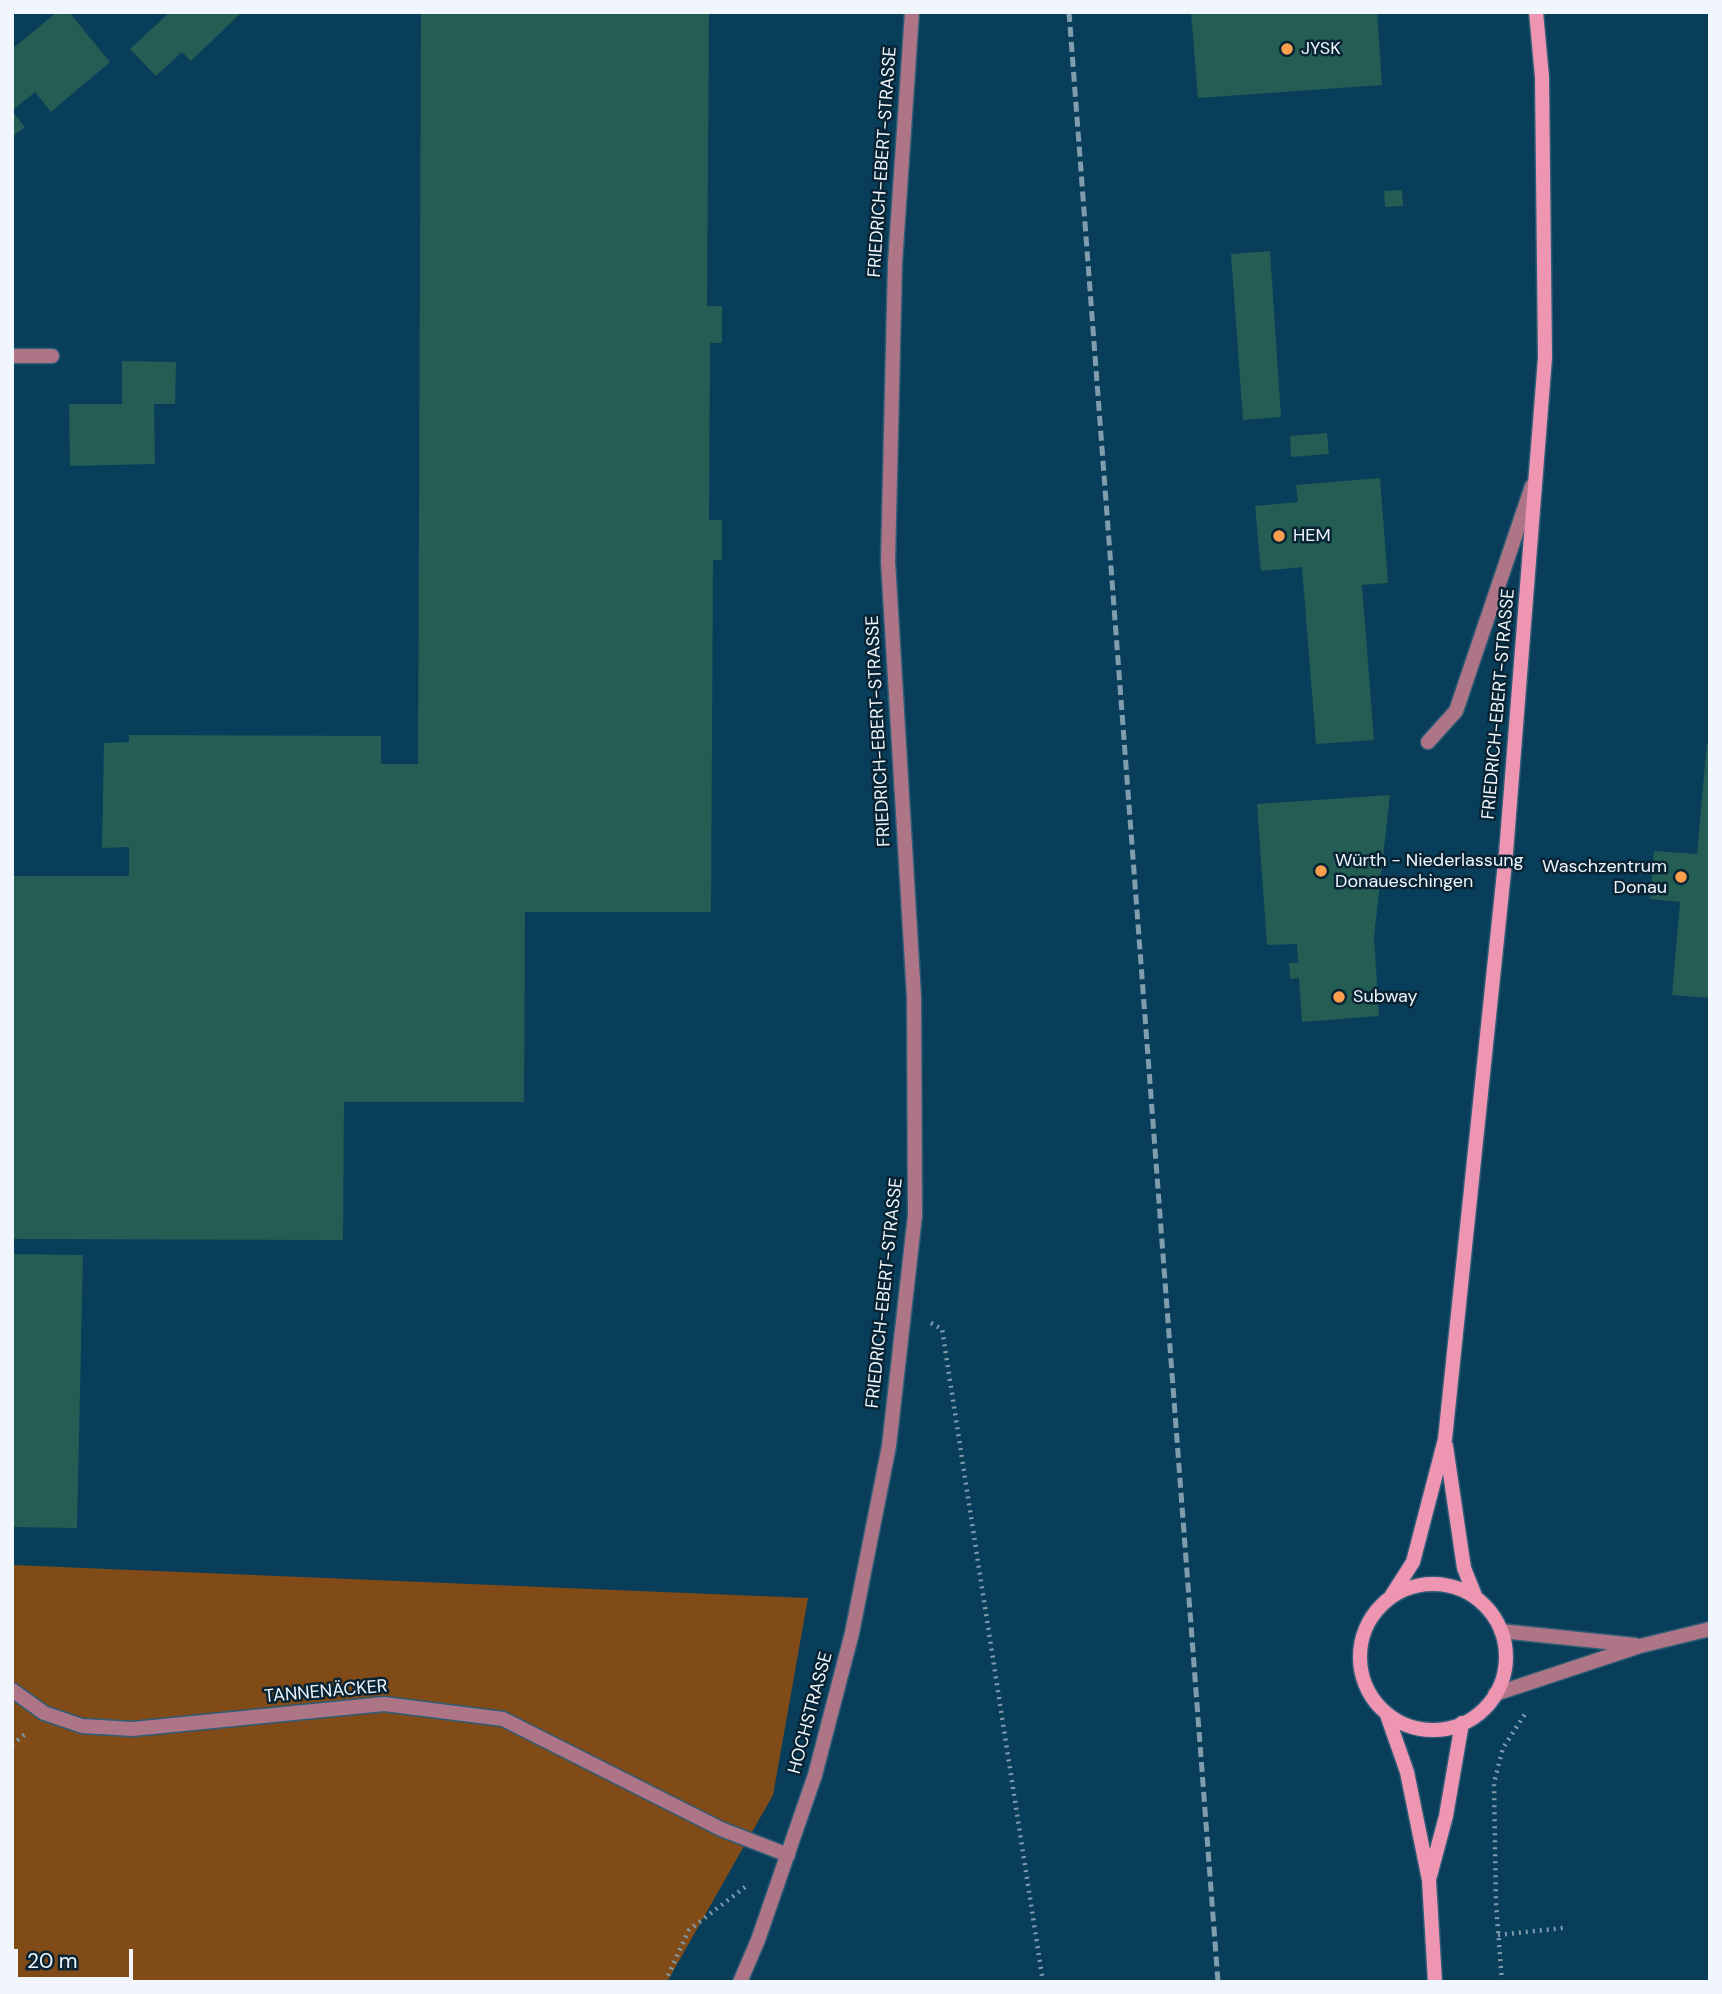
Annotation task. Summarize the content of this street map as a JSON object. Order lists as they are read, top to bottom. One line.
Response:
{"streets":{"main road":["FRIEDRICH-EBERT-STRASSE"],"street":["TANNENÄCKER","HOCHSTRASSE"]},"crossings":[["FRIEDRICH-EBERT-STRASSE","HOCHSTRASSE"],["TANNENÄCKER","HOCHSTRASSE"]],"places":["JYSK","HEM","Würth - Niederlassung Donaueschingen","Waschzentrum Donau","Subway"],"scale_bar":"20 m"}
